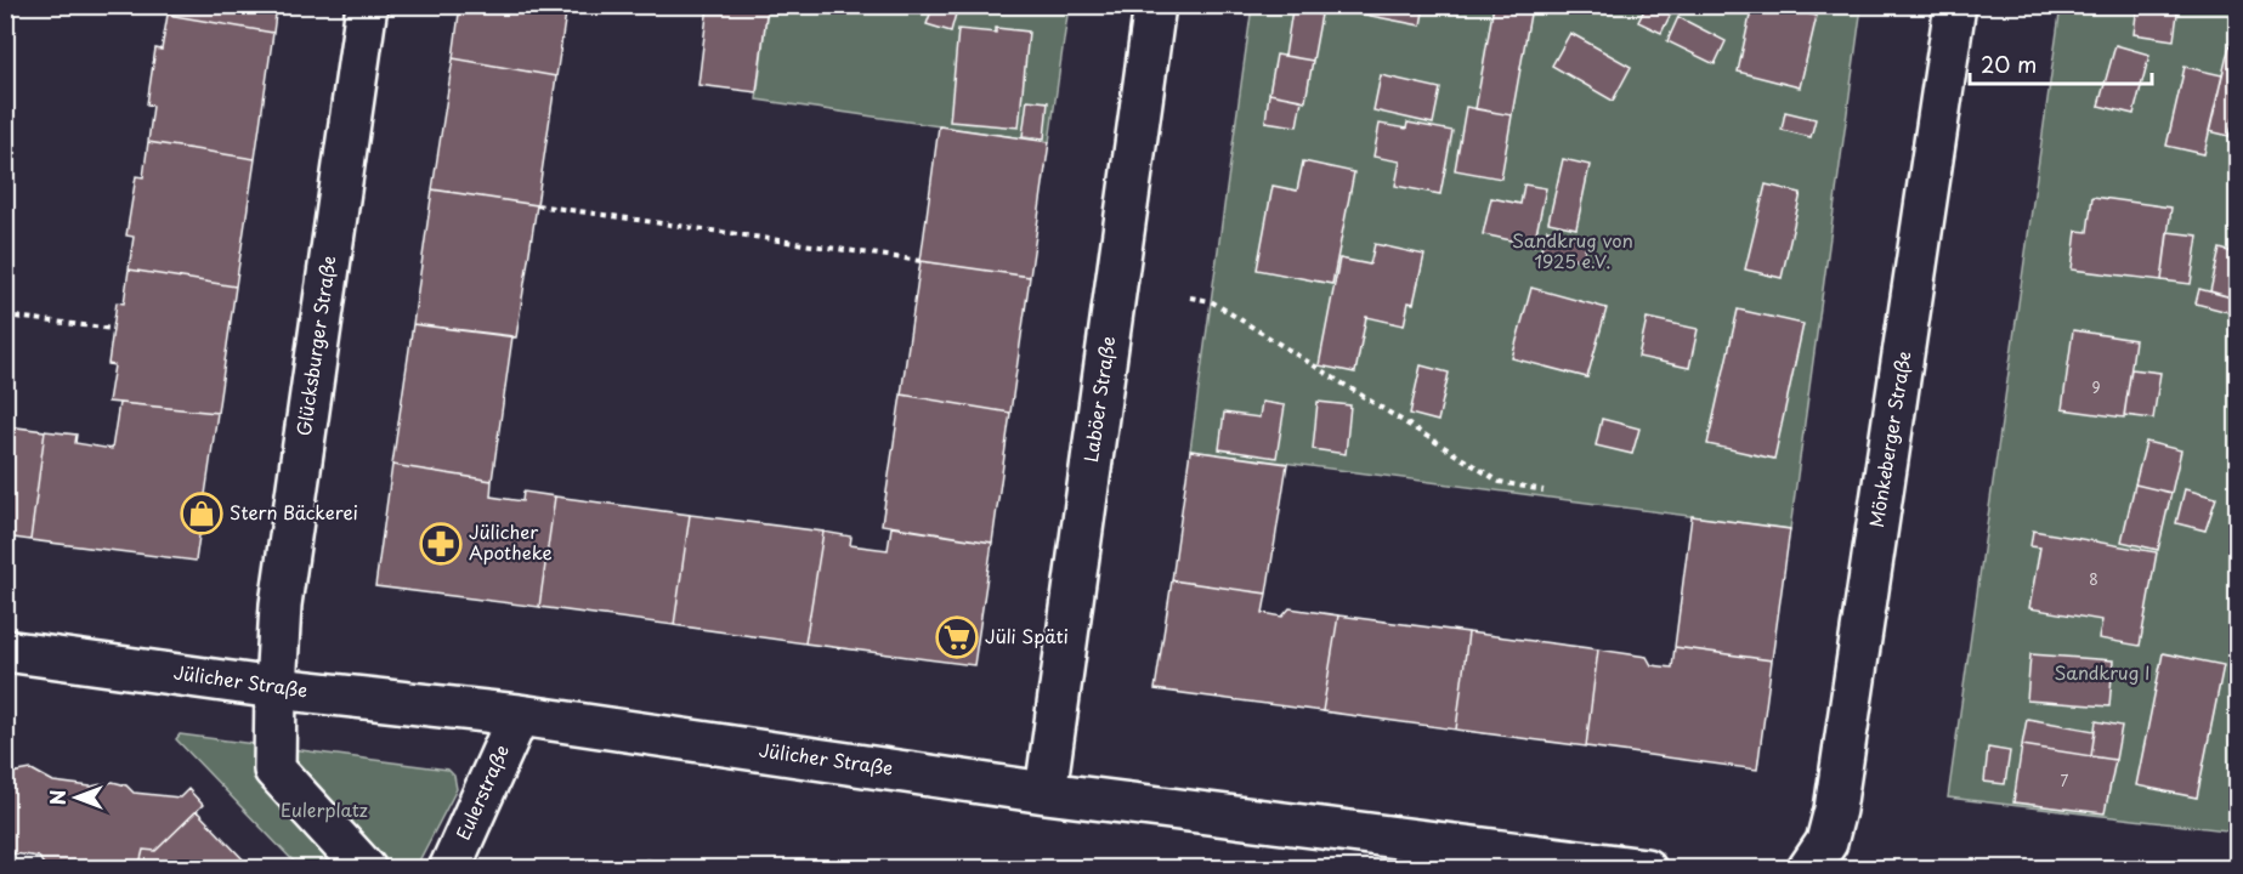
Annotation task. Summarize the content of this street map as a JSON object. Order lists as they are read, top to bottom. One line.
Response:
{"streets":{"street":["Glücksburger Straße","Laböer Straße","Mönkeberger Straße","Jülicher Straße","Eulerstraße"]},"crossings":[["Glücksburger Straße","Jülicher Straße"],["Laböer Straße","Jülicher Straße"],["Jülicher Straße","Eulerstraße"]],"parks":["Sandkrug von 1925 e.V.","Sandkrug I","Eulerplatz"],"places":{"shop":["Stern Bäckerei"],"pharmacy":["Jülicher Apotheke"],"supermarket":["Jüli Späti"]},"house_numbers":["9","8","7"],"scale_bar":"20 m","north":"left"}
